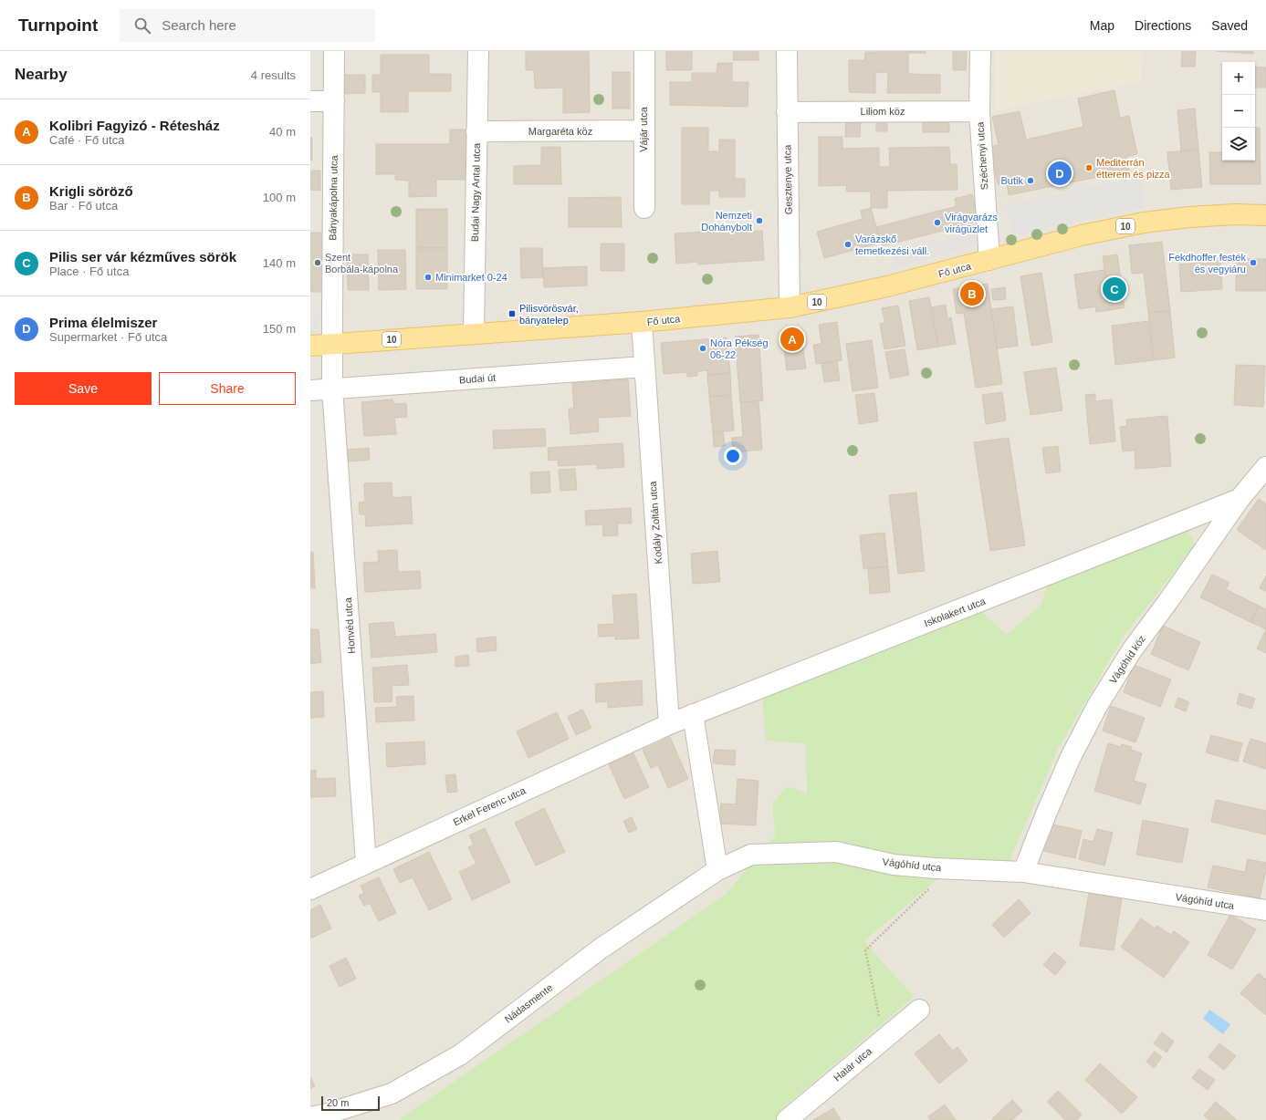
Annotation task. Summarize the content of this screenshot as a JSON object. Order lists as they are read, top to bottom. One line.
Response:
{"streets":{"main road":["10","Fő utca"],"street":["Liliom köz","Vájár utca","Margaréta köz","Széchenyi utca","Gesztenye utca","Budai Nagy Antal utca","Bányakápolna utca","Budai út","Kodály Zoltán utca","Iskolakert utca","Honvéd utca","Vágóhíd köz","Erkel Ferenc utca","Vágóhíd utca","Nádasmente","Határ utca"]},"crossings":[["Liliom köz","Széchenyi utca"],["Liliom köz","Gesztenye utca"],["Vájár utca","Margaréta köz"],["Margaréta köz","Budai Nagy Antal utca"],["Széchenyi utca","Fő utca"],["Gesztenye utca","Fő utca"],["Budai Nagy Antal utca","10"],["Bányakápolna utca","10"],["Bányakápolna utca","Budai út"],["Bányakápolna utca","Honvéd utca"],["10","Fő utca"],["10","Kodály Zoltán utca"],["Fő utca","Kodály Zoltán utca"],["Budai út","Kodály Zoltán utca"],["Budai út","Honvéd utca"],["Kodály Zoltán utca","Iskolakert utca"],["Kodály Zoltán utca","Erkel Ferenc utca"],["Iskolakert utca","Vágóhíd köz"],["Iskolakert utca","Erkel Ferenc utca"],["Honvéd utca","Erkel Ferenc utca"],["Vágóhíd köz","Vágóhíd utca"],["Vágóhíd utca","Nádasmente"]],"places":{"other":["Mediterrán étterem és pizza","Butik","Nemzeti Dohánybolt","Virágvarázs virágüzlet","Varázskő temetkezési váll.","Szent Borbála-kápolna","Fekdhoffer festék és vegyiáru","Minimarket 0-24","Nóra Pékség 06-22"],"transit":["Pilisvörösvár, bányatelep"]},"scale_bar":"20 m","page":{"header":"Turnpoint","search":"Search here","nav":["Map","Directions","Saved"],"heading":["Nearby","4 results"],"map_buttons":["+","−"],"list":[{"mark":"A","name":"Kolibri Fagyizó - Rétesház","note":"Café · Fő utca","value":"40 m"},{"mark":"B","name":"Krigli söröző","note":"Bar · Fő utca","value":"100 m"},{"mark":"C","name":"Pilis ser vár kézműves sörök","note":"Place · Fő utca","value":"140 m"},{"mark":"D","name":"Prima élelmiszer","note":"Supermarket · Fő utca","value":"150 m"}],"pins":["D","C","B","A"],"buttons":["Save","Share"],"scale":"20 m"}}
